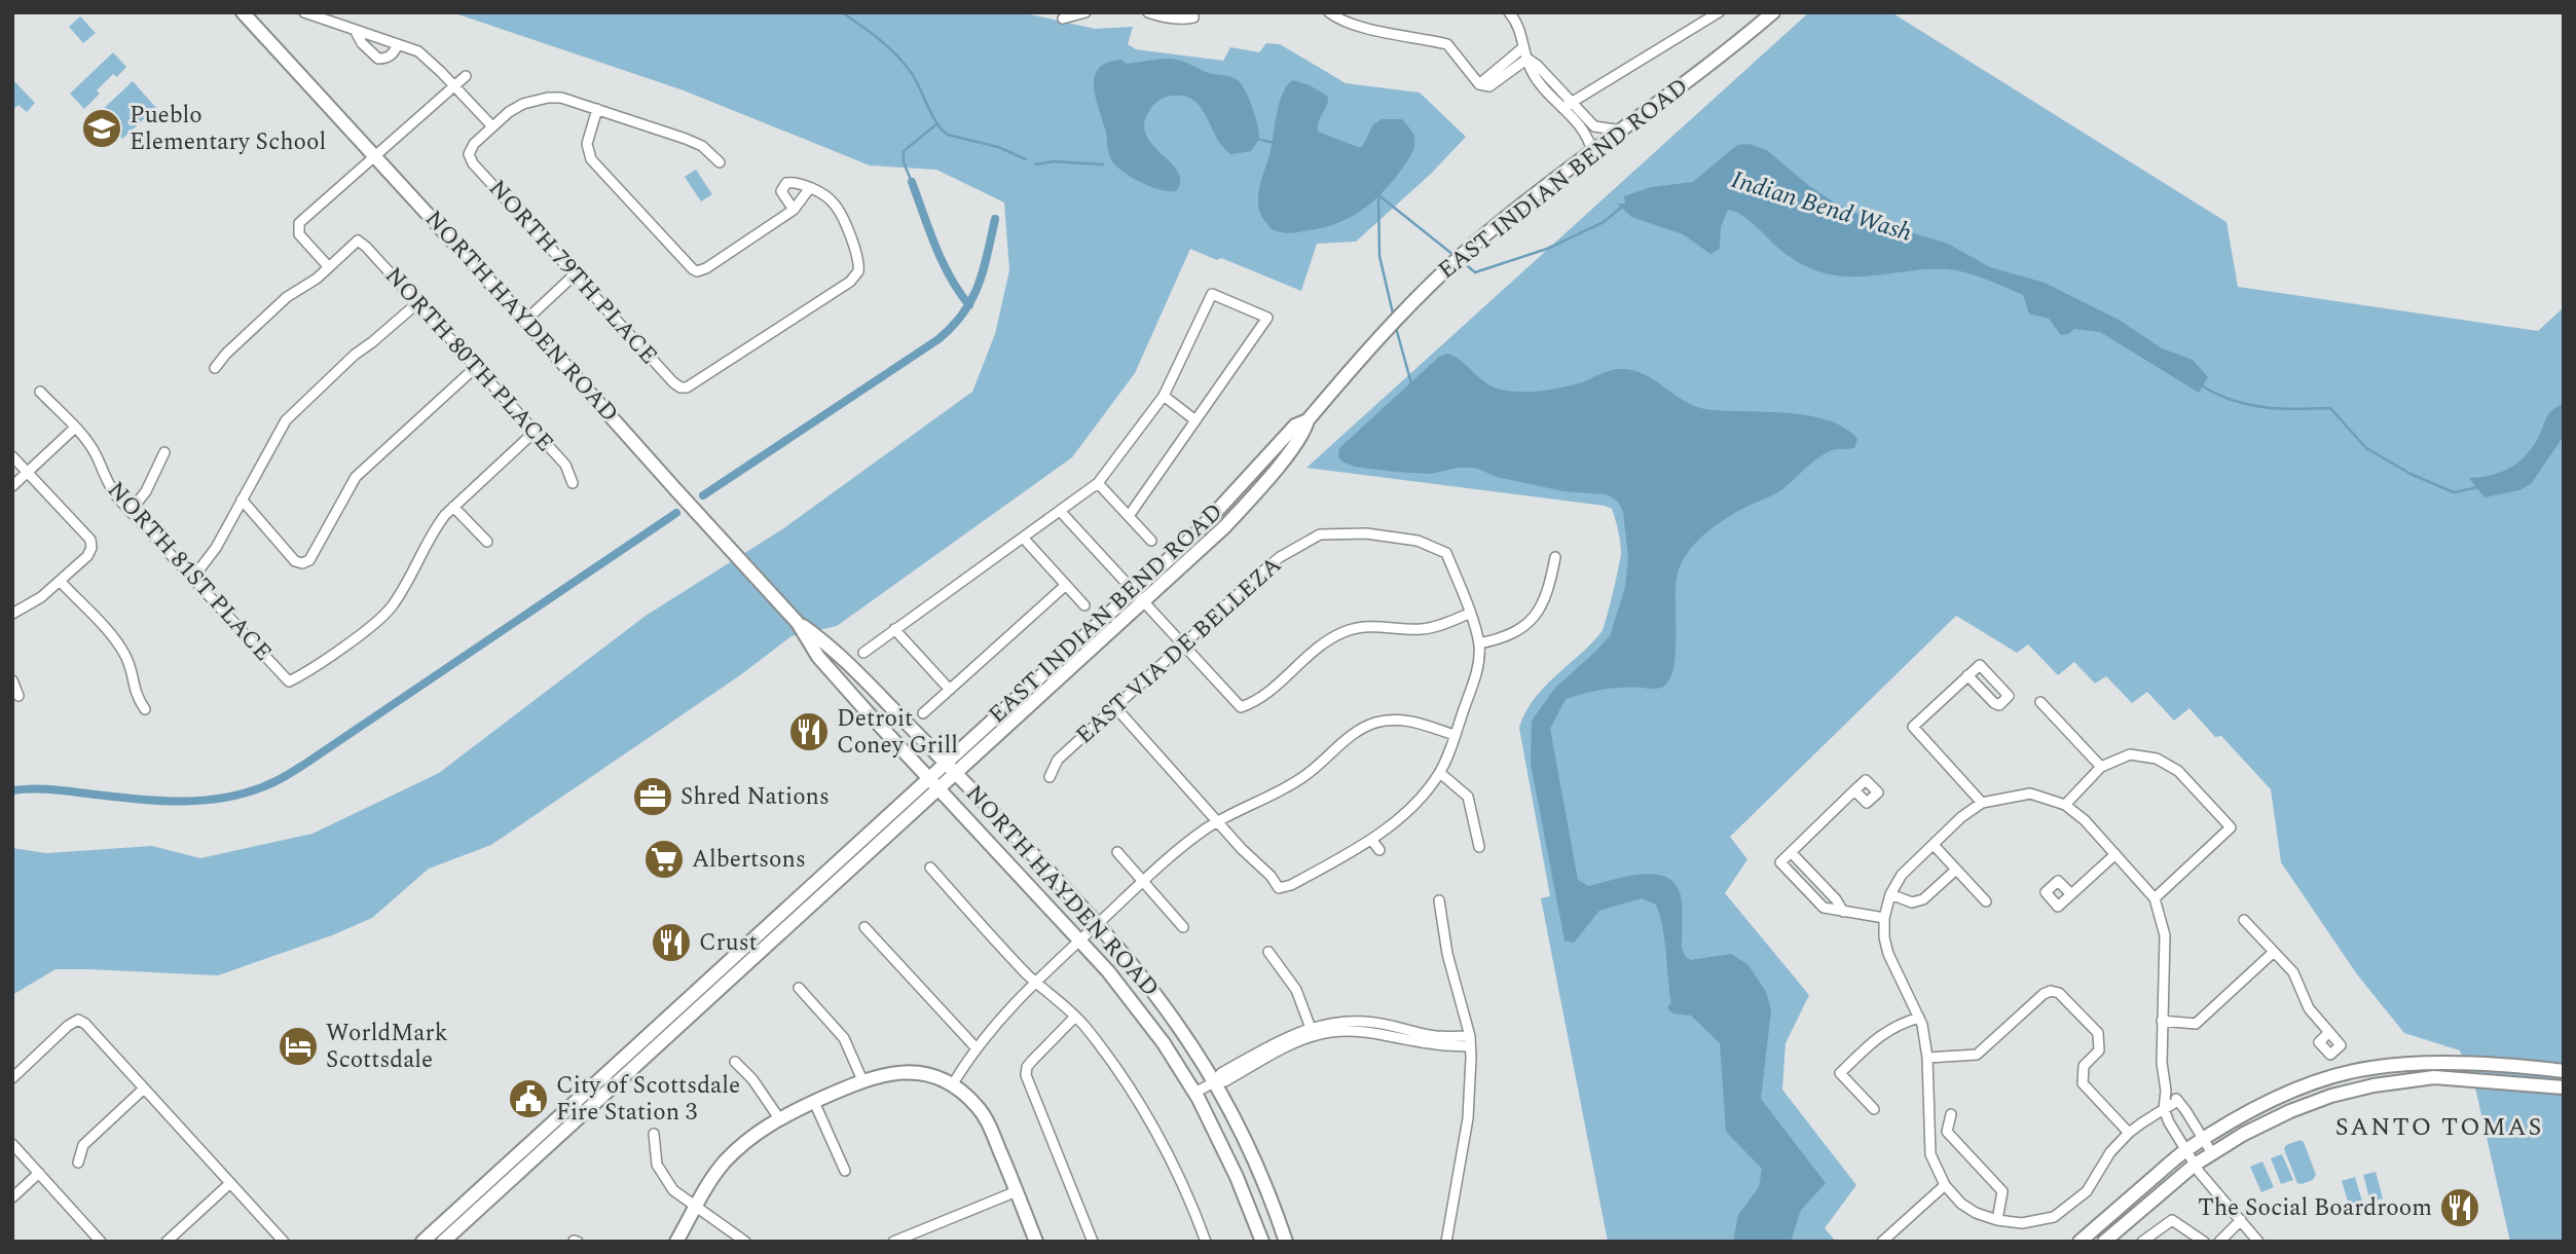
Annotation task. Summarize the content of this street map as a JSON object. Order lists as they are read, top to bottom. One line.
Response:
{"streets":{"main road":["EAST INDIAN BEND ROAD","NORTH HAYDEN ROAD"],"street":["NORTH 79TH PLACE","NORTH 80TH PLACE","NORTH 81ST PLACE","EAST VIA DE BELLEZA"]},"crossings":[["EAST INDIAN BEND ROAD","NORTH HAYDEN ROAD"]],"districts":["SANTO TOMAS"],"water":["Indian Bend Wash"],"places":{"school or university":["Pueblo Elementary School"],"restaurant":["Detroit Coney Grill","Crust","The Social Boardroom"],"office":["Shred Nations"],"supermarket":["Albertsons"],"hotel":["WorldMark Scottsdale"],"public building":["City of Scottsdale Fire Station 3"]}}
